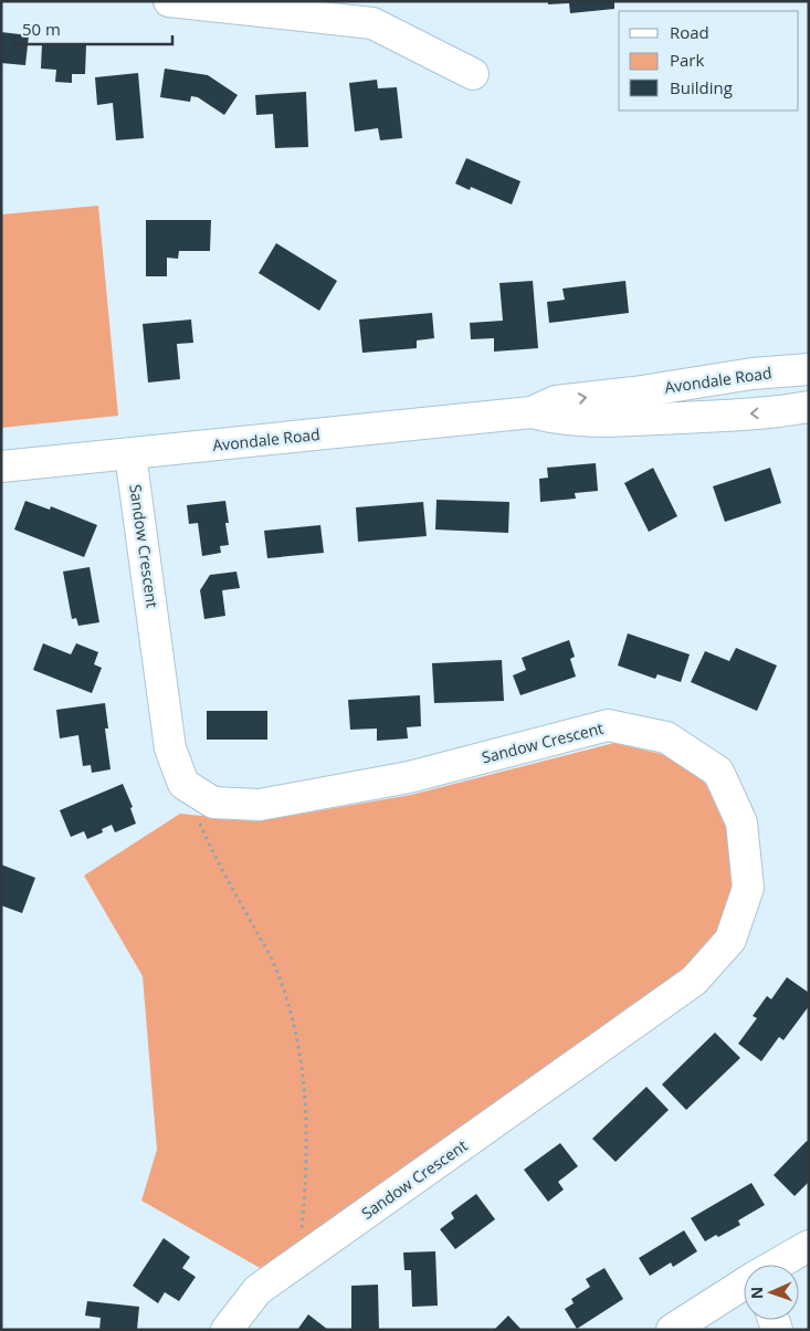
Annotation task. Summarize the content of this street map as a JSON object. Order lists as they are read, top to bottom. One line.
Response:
{"streets":{"street":["Avondale Road","Sandow Crescent"]},"crossings":[["Avondale Road","Sandow Crescent"]],"legend":["Road","Park","Building"],"scale_bar":"50 m","north":"left"}
